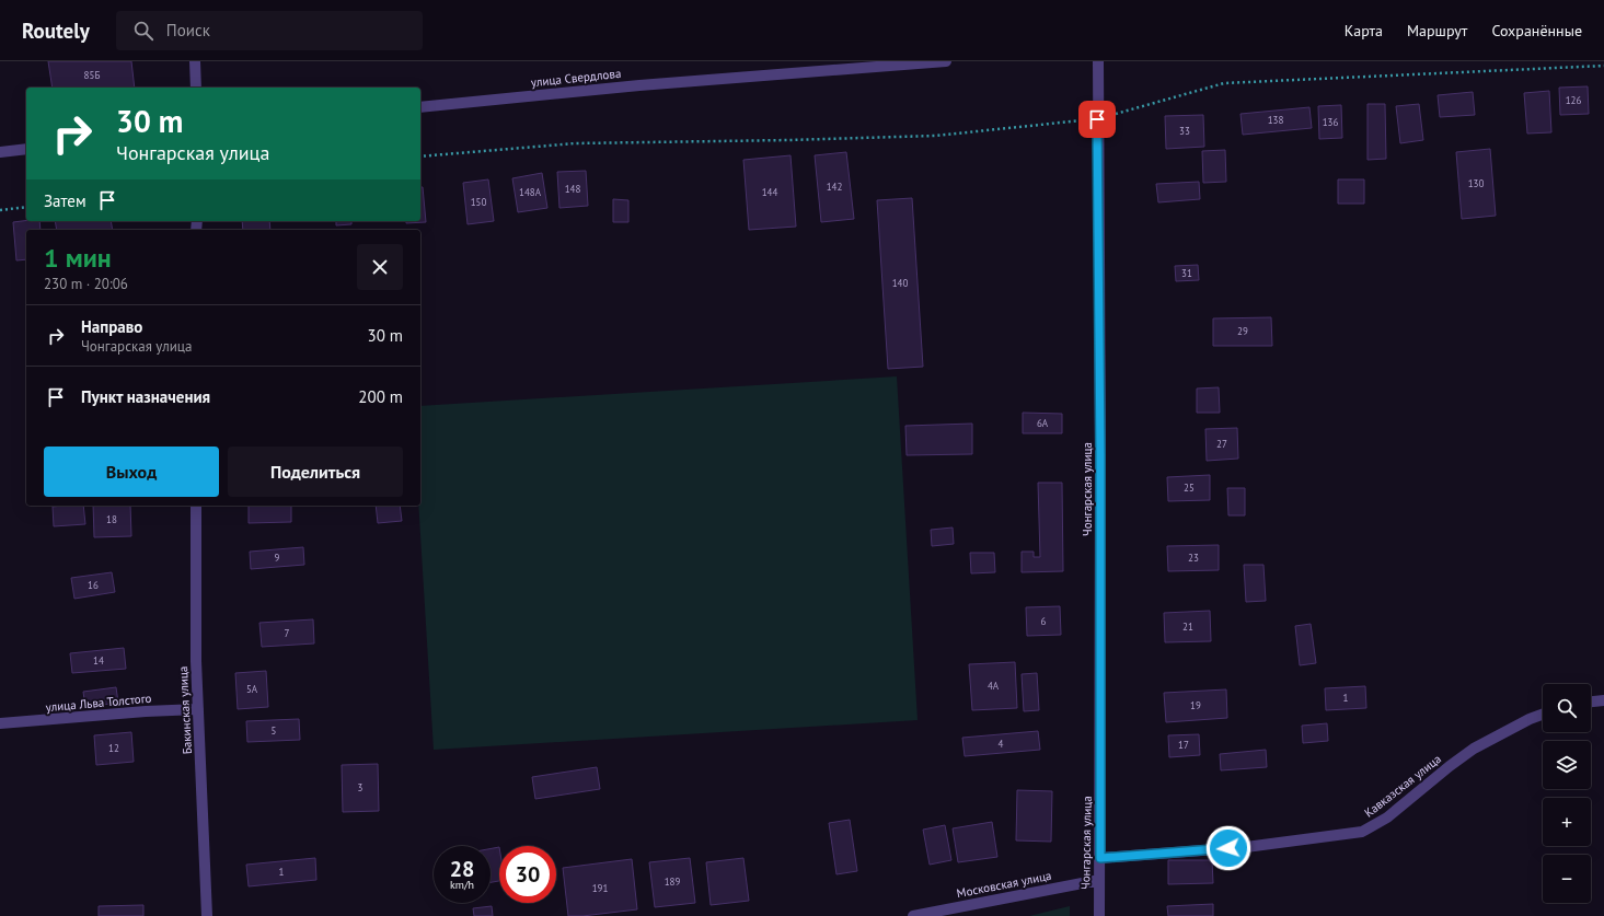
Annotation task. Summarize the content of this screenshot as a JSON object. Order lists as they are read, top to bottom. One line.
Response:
{"streets":{"street":["улица Свердлова","Чонгарская улица","улица Льва Толстого","Бакинская улица","Кавказская улица","Московская улица"]},"crossings":[["Чонгарская улица","Кавказская улица"],["Чонгарская улица","Московская улица"],["улица Льва Толстого","Бакинская улица"]],"house_numbers":["85Б","126","138","136","33","130","142","148","148А","144","150","31","140","29","6А","27","25","18","9","23","16","6","21","7","14","4А","5А","1","19","5","4","17","12","3","1","189","191"],"page":{"header":"Routely","search":"Поиск","nav":["Карта","Маршрут","Сохранённые"],"turn":["30 m","Чонгарская улица"],"then":"Затем","heading":["1 мин","230 m · 20:06"],"list":[{"name":"Направо","note":"Чонгарская улица","value":"30 m"},{"name":"Пункт назначения","value":"200 m"}],"buttons":["Выход","Поделиться"],"map_buttons":["+","−"],"speed":"28 km/h","limit":"30"}}
